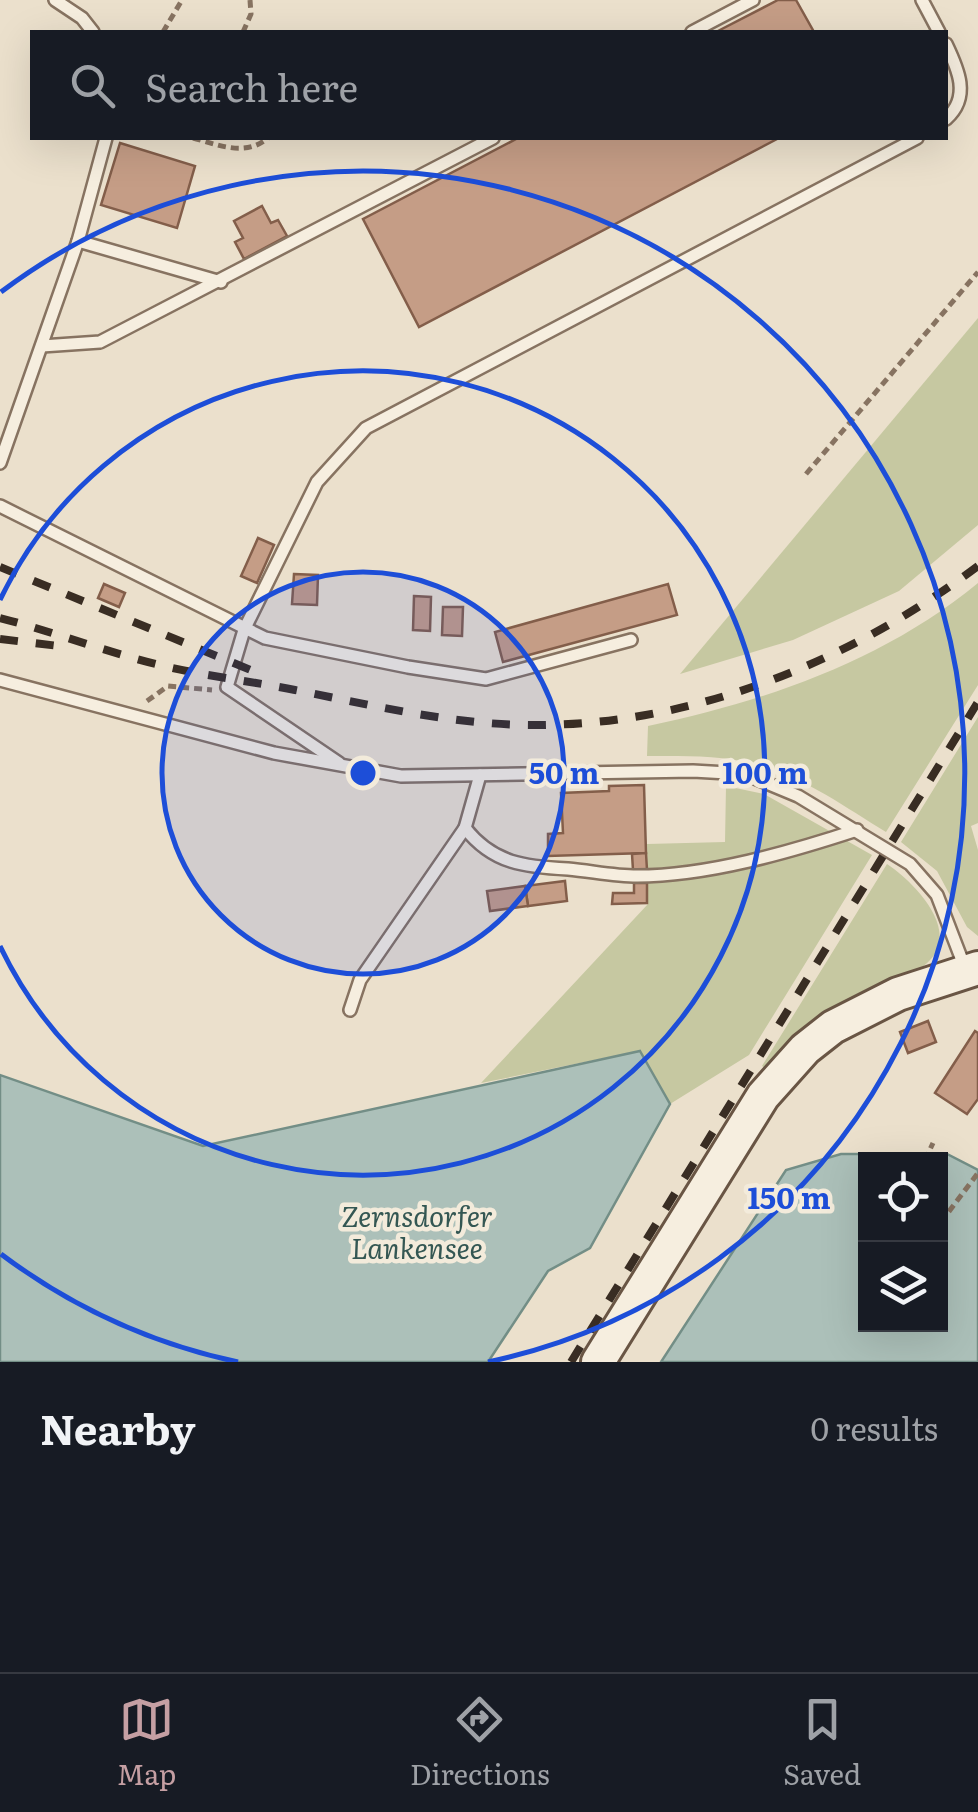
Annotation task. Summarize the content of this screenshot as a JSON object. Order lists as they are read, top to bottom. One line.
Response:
{"water":["Zernsdorfer Lankensee"],"page":{"search":"Search here","heading":["Nearby","0 results"],"nav":["Map","Directions","Saved"]},"rings":["50 m","100 m","150 m"]}
